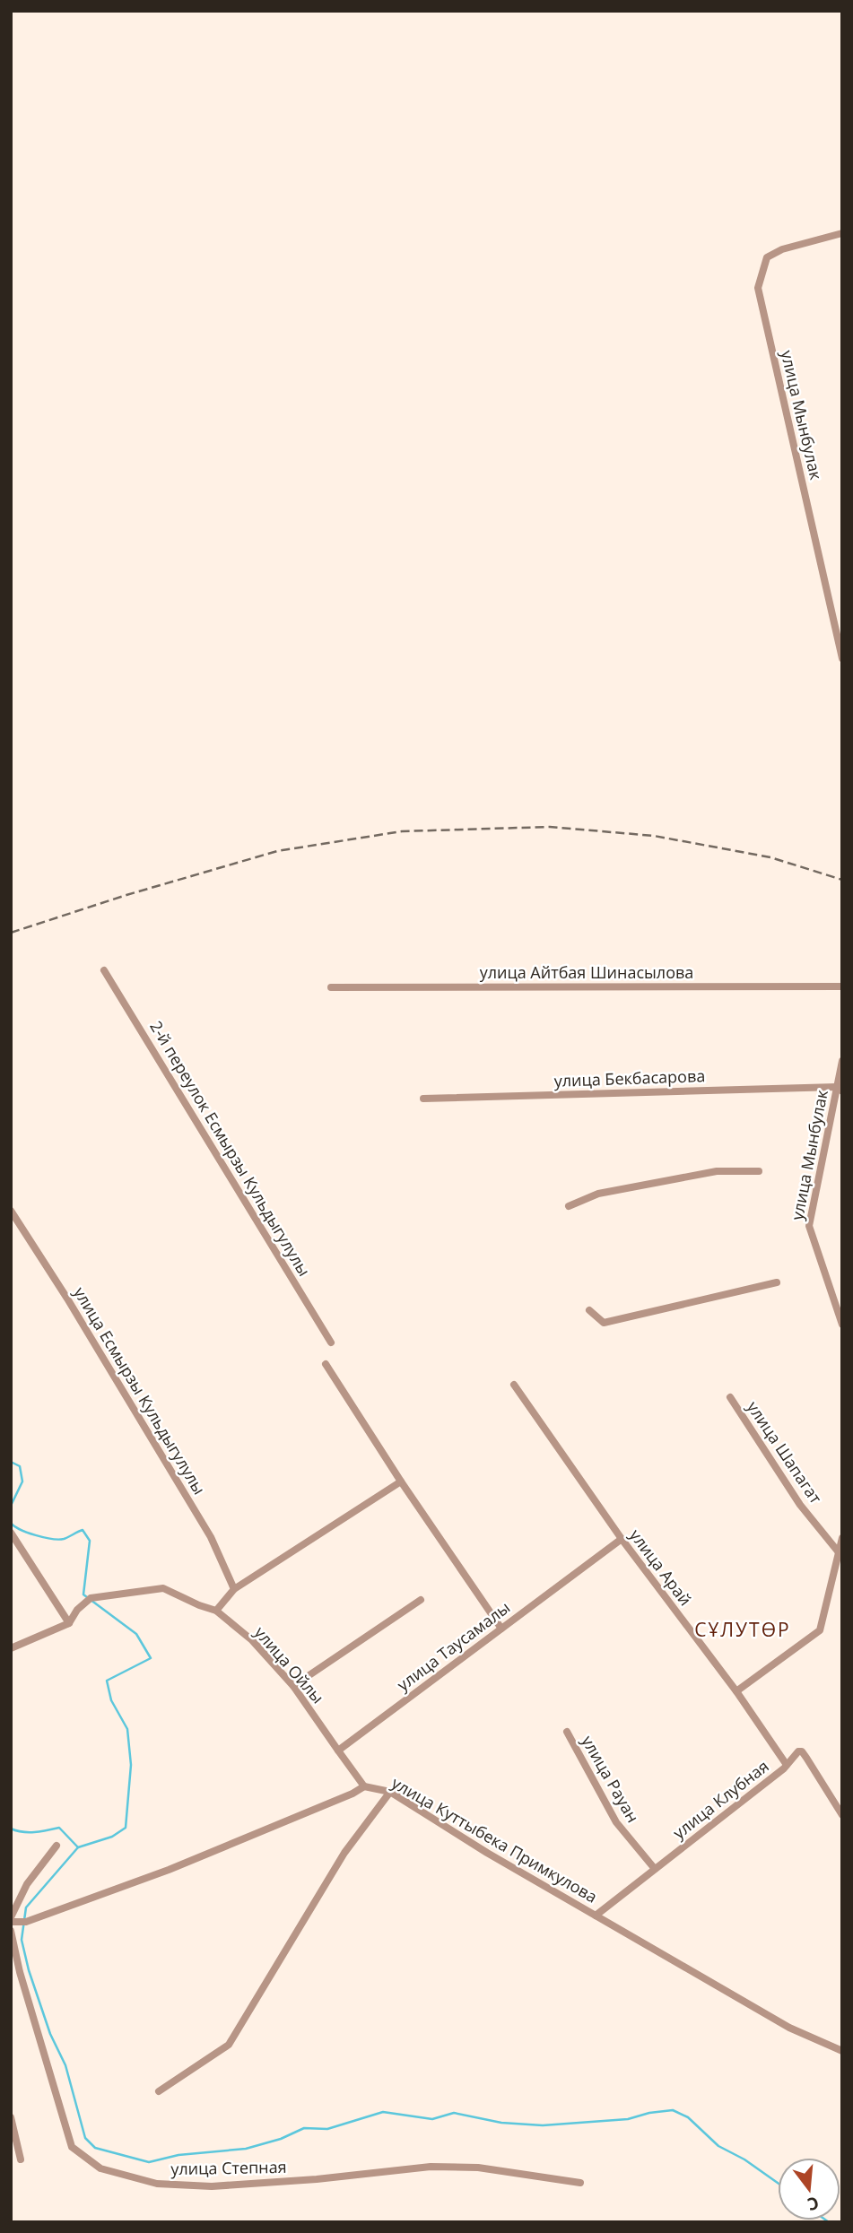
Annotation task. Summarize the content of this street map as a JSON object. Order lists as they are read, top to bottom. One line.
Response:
{"streets":{"street":["улица Мынбулак","улица Айтбая Шинасылова","улица Бекбасарова","2-й переулок Есмырзы Кульдыгулулы","улица Есмырзы Кульдыгулулы","улица Шапагат","улица Арай","улица Таусамалы","улица Ойлы","улица Рауан","улица Клубная","улица Куттыбека Примкулова","улица Степная"]},"crossings":[["улица Мынбулак","улица Бекбасарова"],["улица Арай","улица Таусамалы"],["улица Арай","улица Клубная"],["улица Таусамалы","улица Ойлы"],["улица Рауан","улица Клубная"],["улица Клубная","улица Куттыбека Примкулова"]],"districts":["СҰЛУТӨР"],"north":"bottom"}
